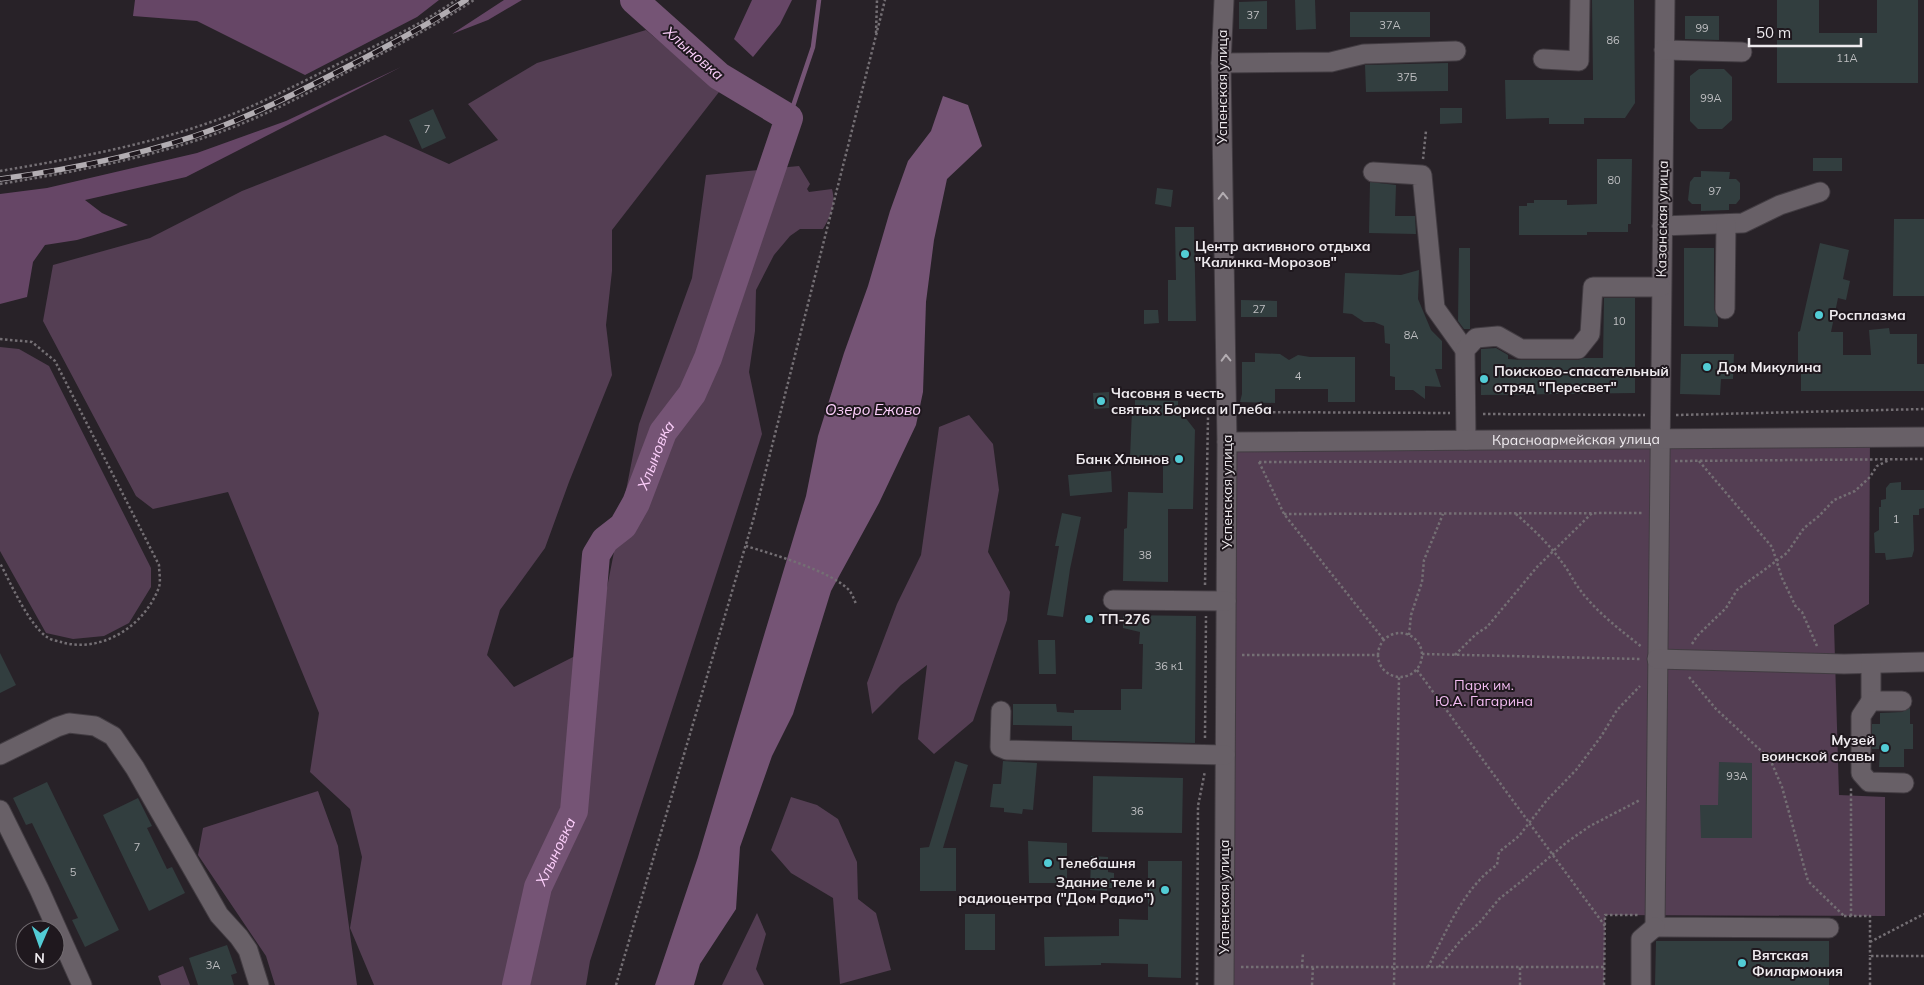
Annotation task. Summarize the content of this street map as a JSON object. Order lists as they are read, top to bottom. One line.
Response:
{"streets":{"street":["Успенская улица","Казанская улица","Красноармейская улица"]},"crossings":[["Успенская улица","Красноармейская улица"],["Казанская улица","Красноармейская улица"]],"one_way":["Успенская улица"],"water":["Хлыновка","Озеро Ежово"],"parks":["Парк им. Ю.А. Гагарина"],"places":["Центр активного отдыха \"Калинка-Морозов\"","Росплазма","Дом Микулина","Поисково-спасательный отряд \"Пересвет\"","Часовня в честь святых Бориса и Глеба","Банк Хлынов","ТП-276","Музей воинской славы","Телебашня","Здание теле и радиоцентра (\"Дом Радио\")","Вятская Филармония"],"house_numbers":["37","37А","99","86","11А","37Б","99А","7","80","97","27","10","8А","4","1","38","36 к1","93А","36","7","5","3А"],"scale_bar":"50 m","north":"bottom"}
